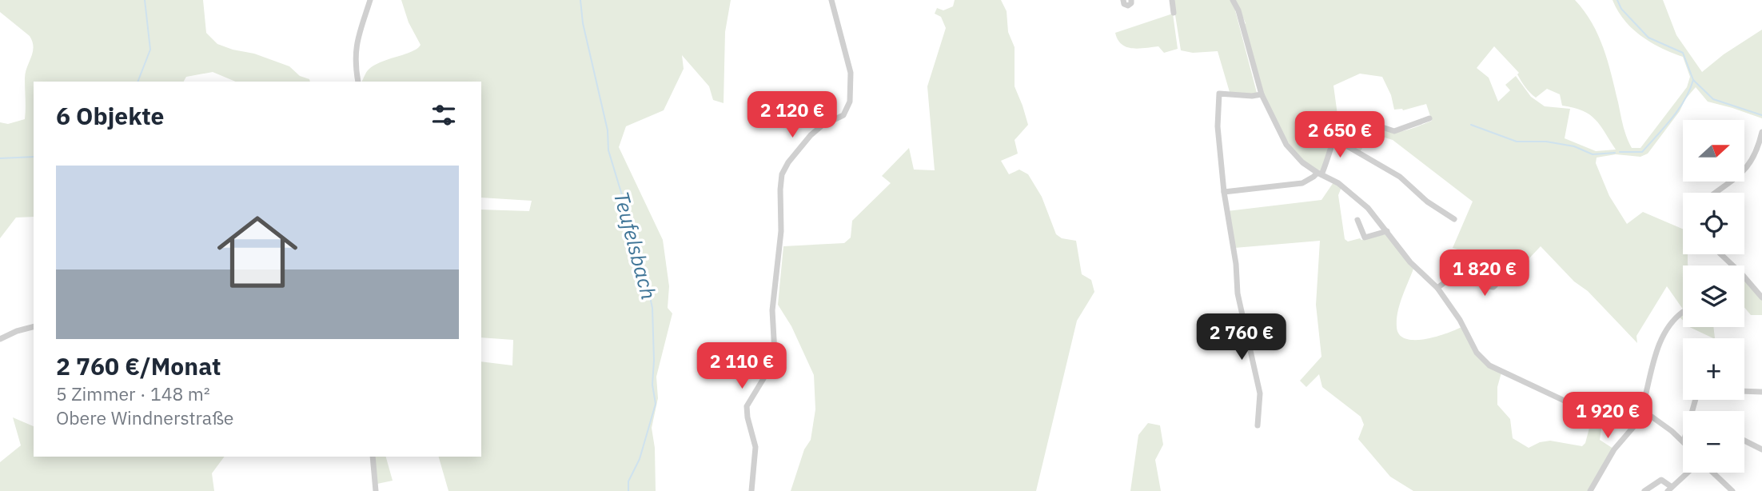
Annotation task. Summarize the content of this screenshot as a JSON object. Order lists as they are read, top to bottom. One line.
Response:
{"water":["Teufelsbach"],"north":"right","page":{"heading":"6 Objekte","price":["2 120 €","2 650 €","1 820 €","2 760 €","2 110 €","1 920 €"],"map_buttons":["+","−"],"list":[{"name":"2 760 €/Monat","note":"5 Zimmer · 148 m² · Obere Windnerstraße"}]}}
